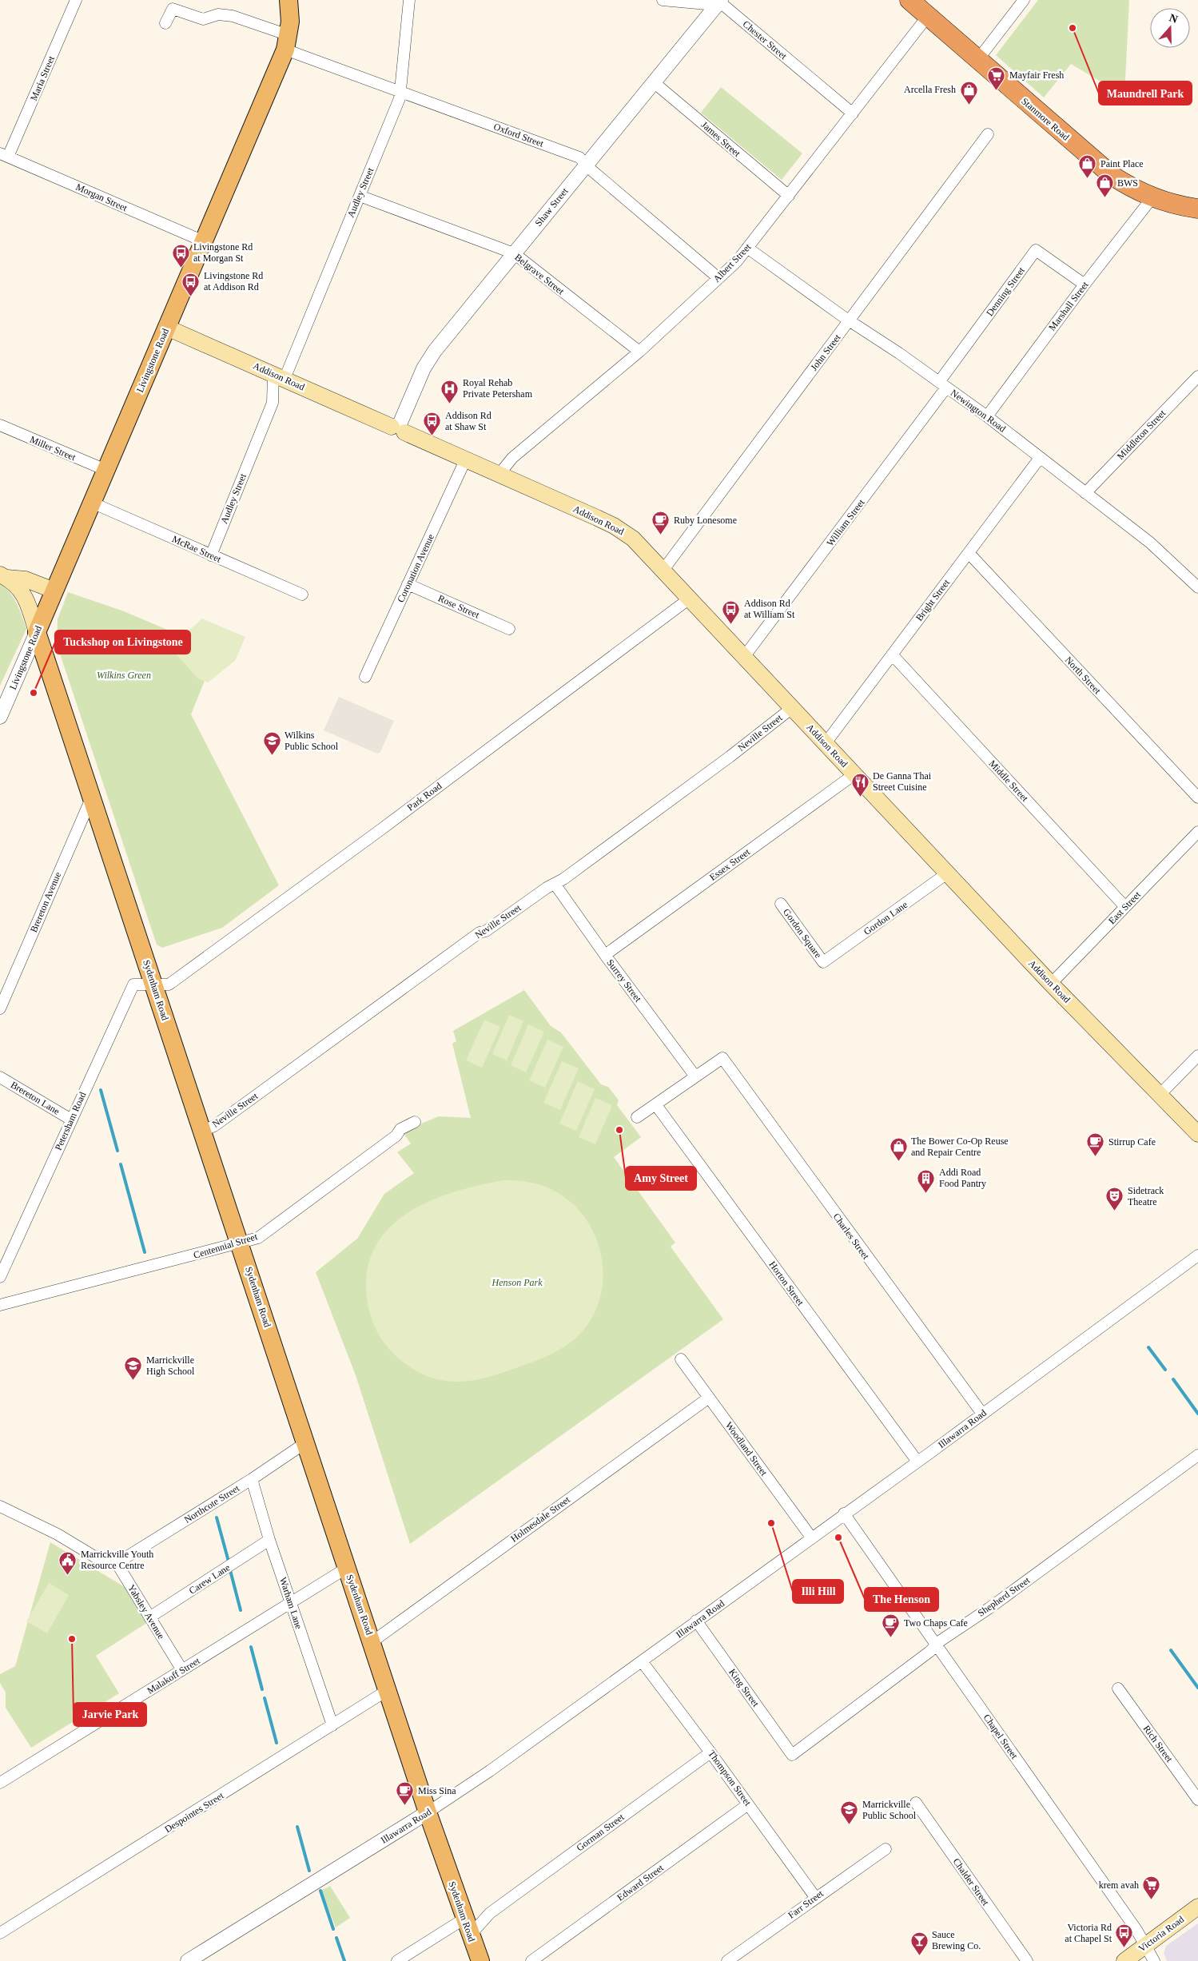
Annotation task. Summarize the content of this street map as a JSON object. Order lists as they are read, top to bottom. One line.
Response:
{"streets":{"highway":["Stanmore Road"],"main road":["Livingstone Road","Addison Road","Sydenham Road","Victoria Road"],"street":["Chester Street","Maria Street","Oxford Street","James Street","Audley Street","Morgan Street","Shaw Street","Albert Street","Belgrave Street","Denning Street","Marshall Street","John Street","Newington Road","Middleton Street","Miller Street","William Street","McRae Street","Coronation Avenue","Bright Street","Rose Street","North Street","Neville Street","Middle Street","Park Road","Essex Street","Brereton Avenue","East Street","Gordon Lane","Gordon Square","Surrey Street","Brereton Lane","Petersham Road","Charles Street","Centennial Street","Horton Street","Illawarra Road","Woodland Street","Northcote Street","Holmesdale Street","Carew Lane","Shepherd Street","Warham Lane","Yabsley Avenue","Malakoff Street","King Street","Chapel Street","Rich Street","Thompson Street","Despointes Street","Gorman Street","Chalder Street","Edward Street","Farr Street"]},"crossings":[["Chester Street","Shaw Street"],["Chester Street","Albert Street"],["Maria Street","Morgan Street"],["Stanmore Road","Albert Street"],["Stanmore Road","Marshall Street"],["Oxford Street","Audley Street"],["Oxford Street","Shaw Street"],["Oxford Street","Albert Street"],["Oxford Street","Livingstone Road"],["James Street","Shaw Street"],["James Street","Albert Street"],["Audley Street","Belgrave Street"],["Audley Street","Addison Road"],["Audley Street","McRae Street"],["Morgan Street","Livingstone Road"],["Shaw Street","Belgrave Street"],["Shaw Street","Addison Road"],["Albert Street","Belgrave Street"],["Albert Street","Addison Road"],["Albert Street","Newington Road"],["Denning Street","Marshall Street"],["Denning Street","Newington Road"],["Denning Street","William Street"],["Marshall Street","Newington Road"],["John Street","Addison Road"],["John Street","Newington Road"],["Livingstone Road","Addison Road"],["Livingstone Road","Miller Street"],["Livingstone Road","McRae Street"],["Livingstone Road","Sydenham Road"],["Addison Road","William Street"],["Addison Road","Coronation Avenue"],["Addison Road","Bright Street"],["Addison Road","Neville Street"],["Addison Road","Park Road"],["Addison Road","Essex Street"],["Addison Road","East Street"],["Addison Road","Gordon Lane"],["Newington Road","Middleton Street"],["Newington Road","William Street"],["Newington Road","Bright Street"],["Coronation Avenue","Rose Street"],["Bright Street","North Street"],["Bright Street","Middle Street"],["Neville Street","Surrey Street"],["Neville Street","Sydenham Road"],["Middle Street","East Street"],["Park Road","Sydenham Road"],["Park Road","Petersham Road"],["Essex Street","Surrey Street"],["Brereton Avenue","Sydenham Road"],["Gordon Lane","Gordon Square"],["Surrey Street","Charles Street"],["Sydenham Road","Petersham Road"],["Sydenham Road","Centennial Street"],["Sydenham Road","Illawarra Road"],["Sydenham Road","Northcote Street"],["Sydenham Road","Holmesdale Street"],["Sydenham Road","Malakoff Street"],["Sydenham Road","Despointes Street"],["Sydenham Road","Gorman Street"],["Brereton Lane","Petersham Road"],["Charles Street","Illawarra Road"],["Horton Street","Illawarra Road"],["Illawarra Road","Woodland Street"],["Illawarra Road","King Street"],["Illawarra Road","Chapel Street"],["Illawarra Road","Thompson Street"],["Woodland Street","Holmesdale Street"],["Northcote Street","Warham Lane"],["Northcote Street","Yabsley Avenue"],["Carew Lane","Warham Lane"],["Carew Lane","Yabsley Avenue"],["Shepherd Street","King Street"],["Shepherd Street","Chapel Street"],["Warham Lane","Malakoff Street"],["Warham Lane","Despointes Street"],["Yabsley Avenue","Malakoff Street"],["Chapel Street","Victoria Road"],["Thompson Street","Gorman Street"],["Thompson Street","Edward Street"],["Thompson Street","Farr Street"]],"parks":["Wilkins Green","Henson Park"],"places":{"other":["Maundrell Park","Tuckshop on Livingstone","Amy Street","Illi Hill","The Henson","Jarvie Park"],"supermarket":["Mayfair Fresh","krem avah"],"shop":["Arcella Fresh","Paint Place","BWS","The Bower Co-Op Reuse and Repair Centre"],"bus stop":["Livingstone Rd at Morgan St","Livingstone Rd at Addison Rd","Addison Rd at Shaw St","Addison Rd at William St","Victoria Rd at Chapel St"],"hospital":["Royal Rehab Private Petersham"],"cafe":["Ruby Lonesome","Stirrup Cafe","Two Chaps Cafe","Miss Sina"],"school or university":["Wilkins Public School","Marrickville High School","Marrickville Public School"],"restaurant":["De Ganna Thai Street Cuisine"],"building":["Addi Road Food Pantry"],"theatre":["Sidetrack Theatre"],"public building":["Marrickville Youth Resource Centre"],"bar":["Sauce Brewing Co."]},"north":"top"}
